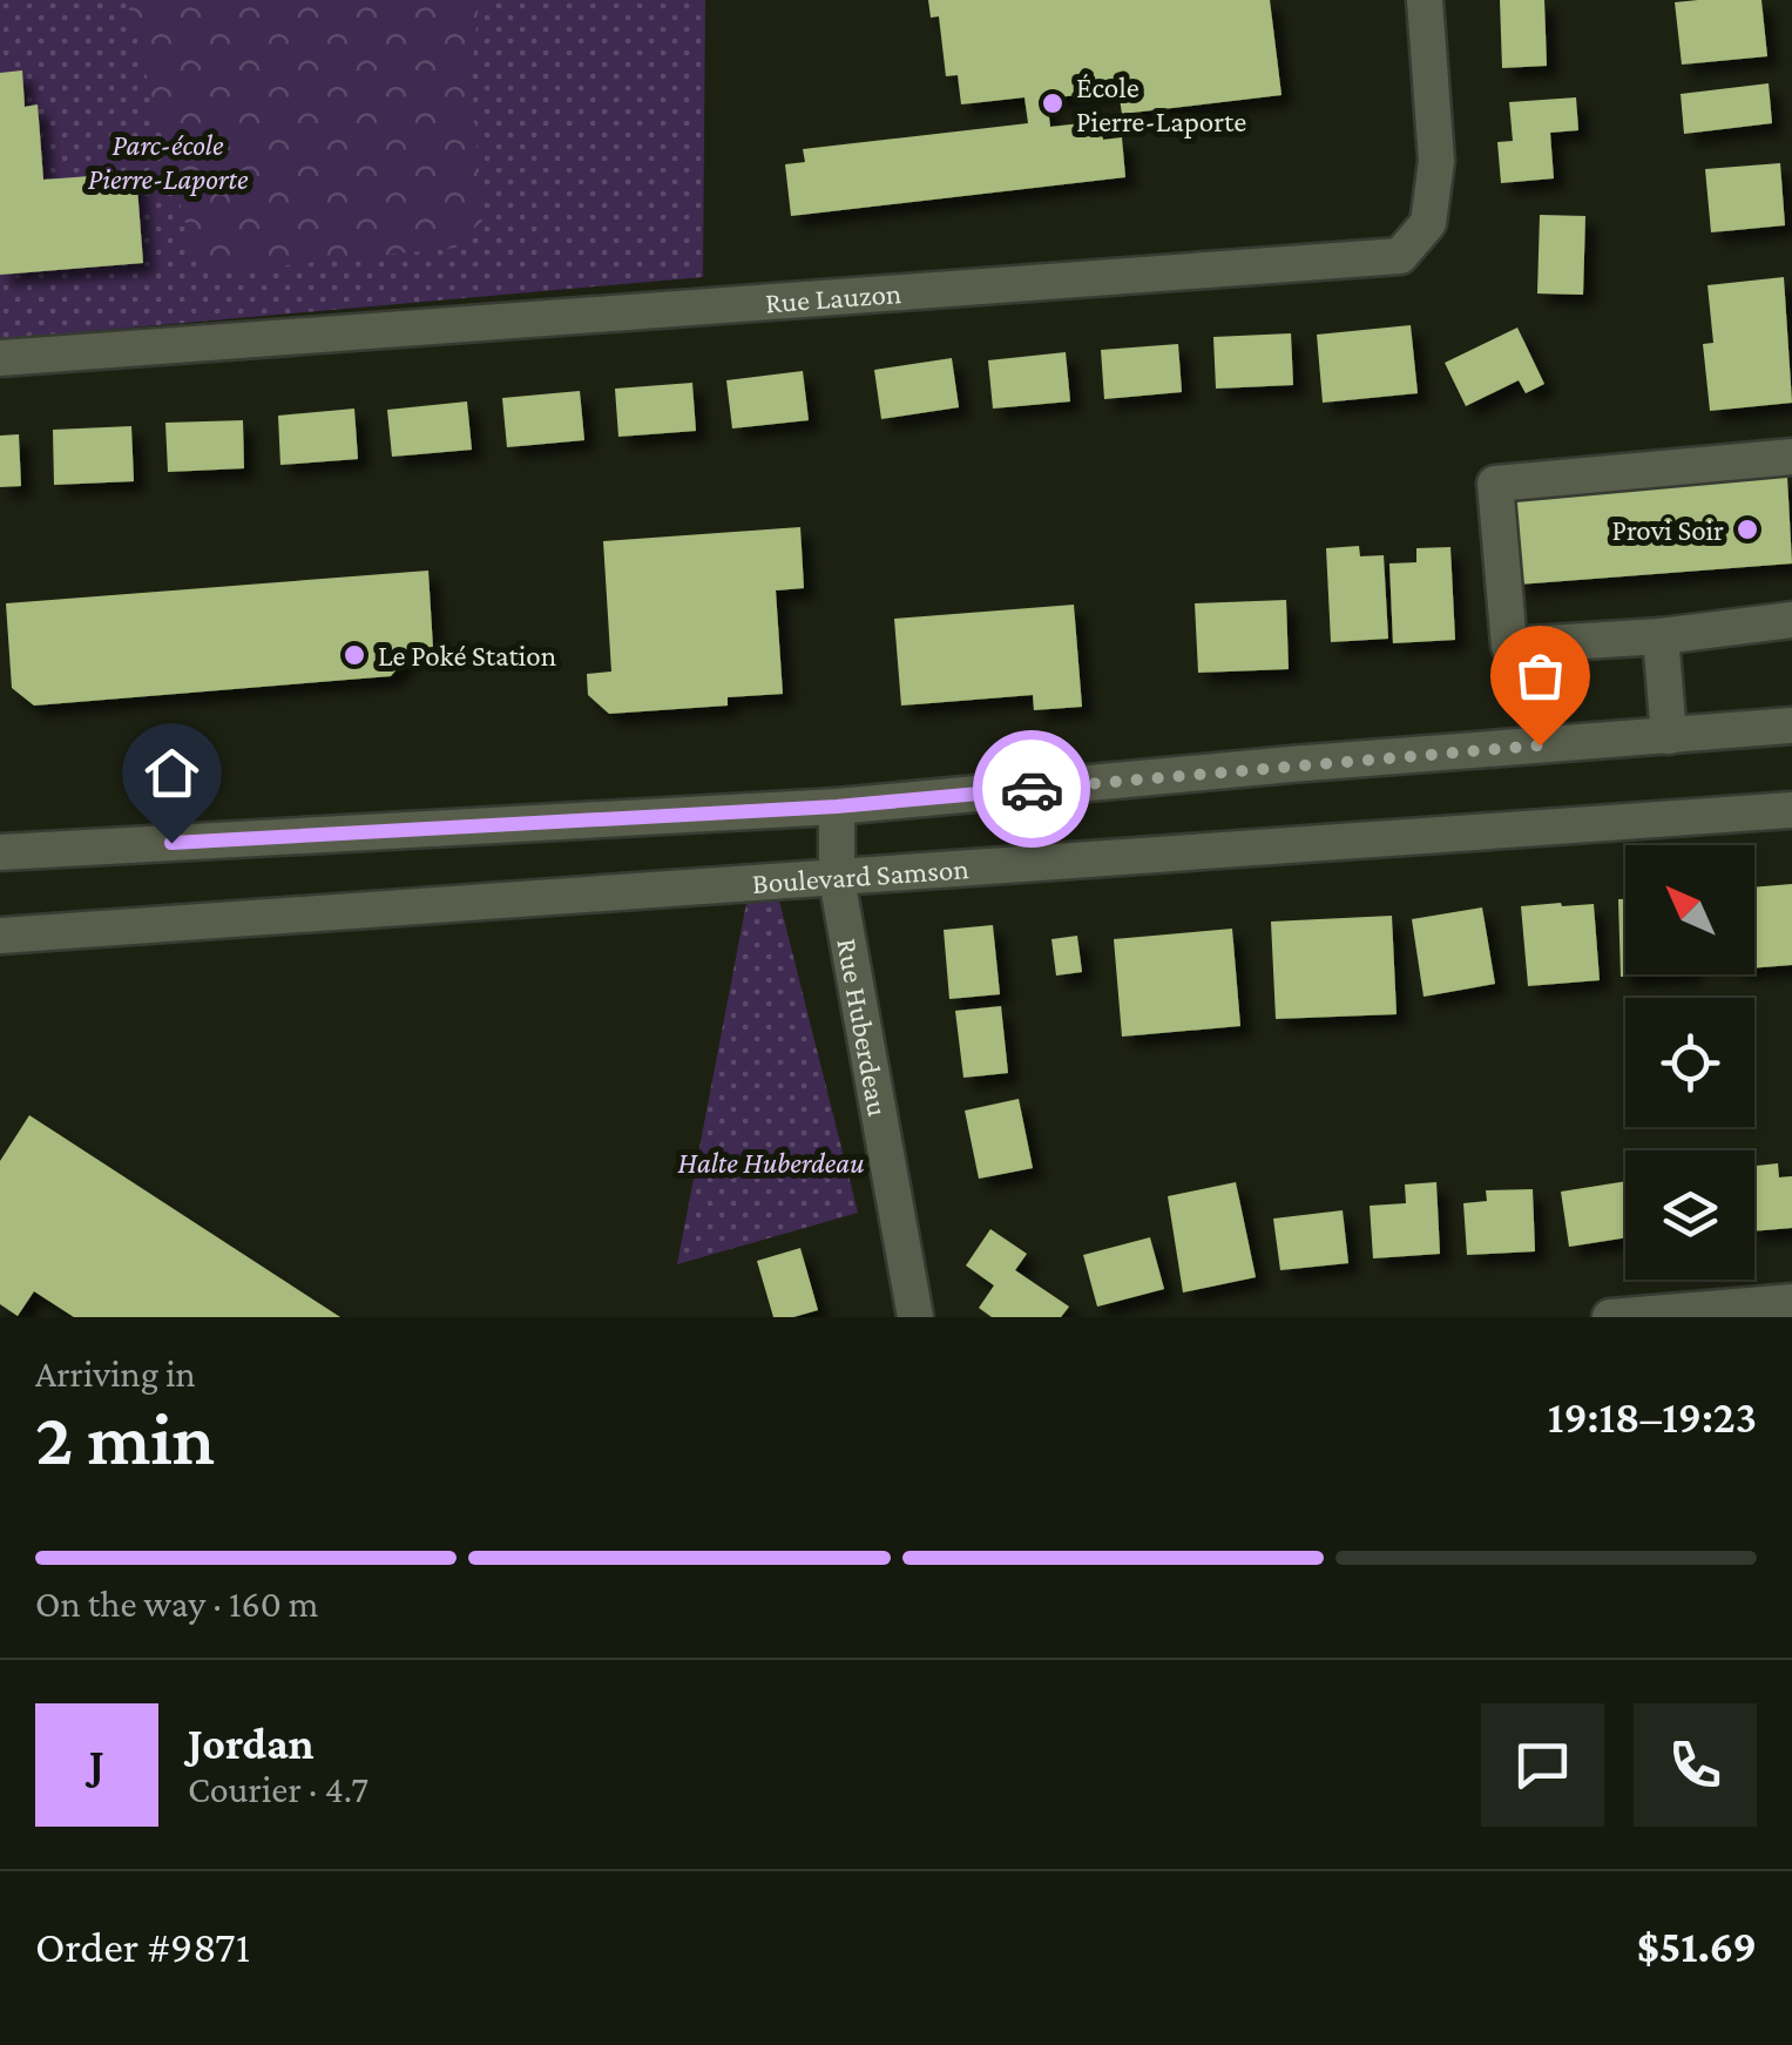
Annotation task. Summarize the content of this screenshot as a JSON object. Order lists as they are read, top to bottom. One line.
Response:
{"streets":{"street":["Rue Lauzon","Boulevard Samson","Rue Huberdeau"]},"crossings":[["Boulevard Samson","Rue Huberdeau"]],"parks":["Parc-école Pierre-Laporte","Halte Huberdeau"],"places":["École Pierre-Laporte","Provi Soir","Le Poké Station"],"north":"top left","page":{"heading":["2 min","Arriving in","19:18–19:23"],"panel":["Jordan","Courier · 4.7","Order #9871","$51.69"],"bar":"On the way · 160 m","round":"J"}}
